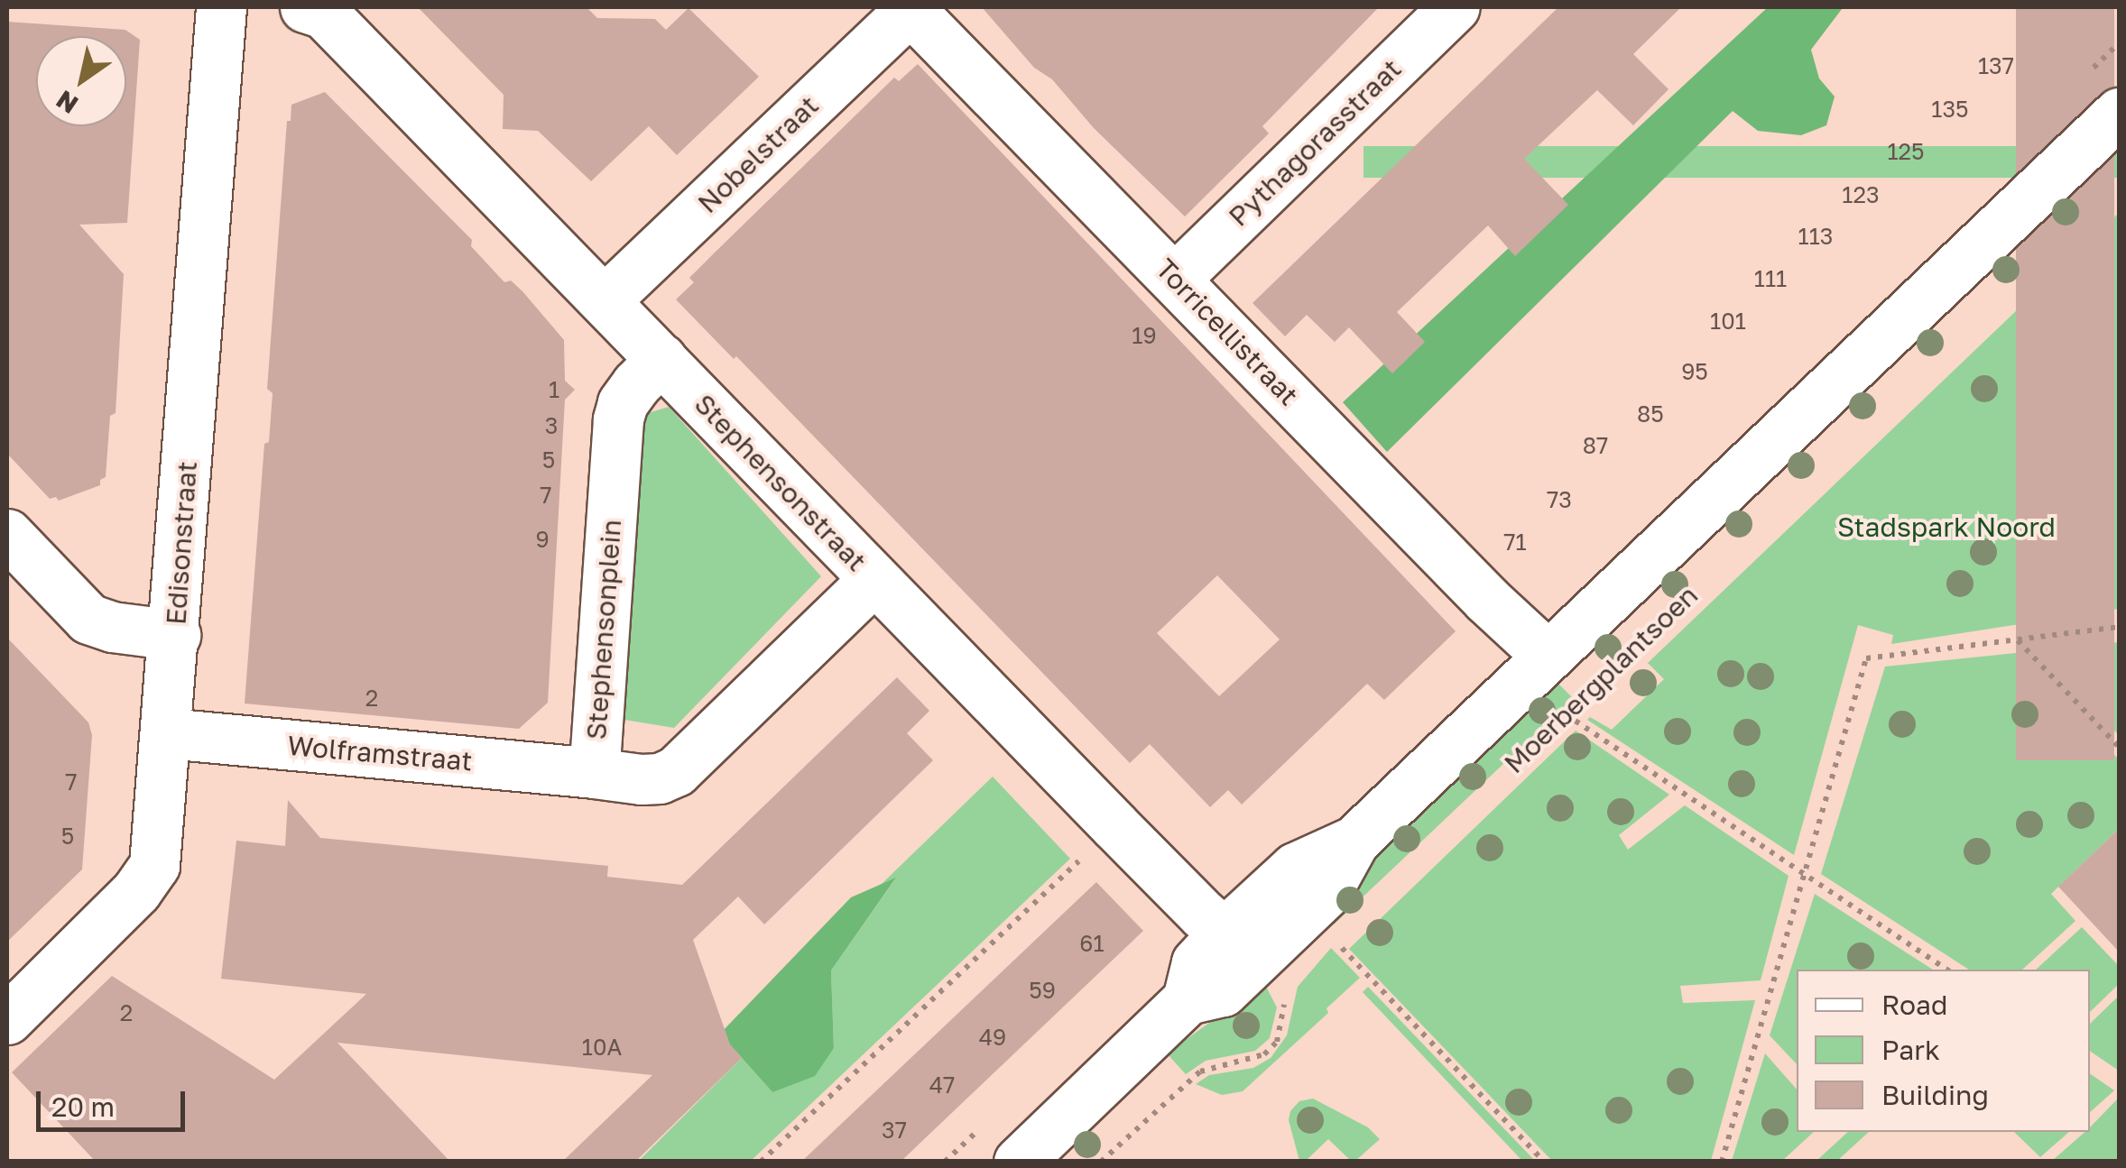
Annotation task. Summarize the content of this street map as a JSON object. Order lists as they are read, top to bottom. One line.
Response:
{"streets":{"street":["Pythagorasstraat","Nobelstraat","Torricellistraat","Stephensonstraat","Edisonstraat","Stephensonplein","Moerbergplantsoen","Wolframstraat"]},"crossings":[["Pythagorasstraat","Torricellistraat"],["Nobelstraat","Torricellistraat"],["Nobelstraat","Stephensonstraat"],["Torricellistraat","Moerbergplantsoen"],["Stephensonstraat","Stephensonplein"],["Stephensonstraat","Moerbergplantsoen"],["Edisonstraat","Wolframstraat"],["Stephensonplein","Wolframstraat"]],"parks":["Stadspark Noord"],"house_numbers":["137","135","125","123","113","111","101","19","95","1","85","3","87","5","7","73","9","71","2","7","5","61","59","2","49","10A","47","37"],"legend":["Road","Park","Building"],"scale_bar":"20 m","north":"bottom left"}
